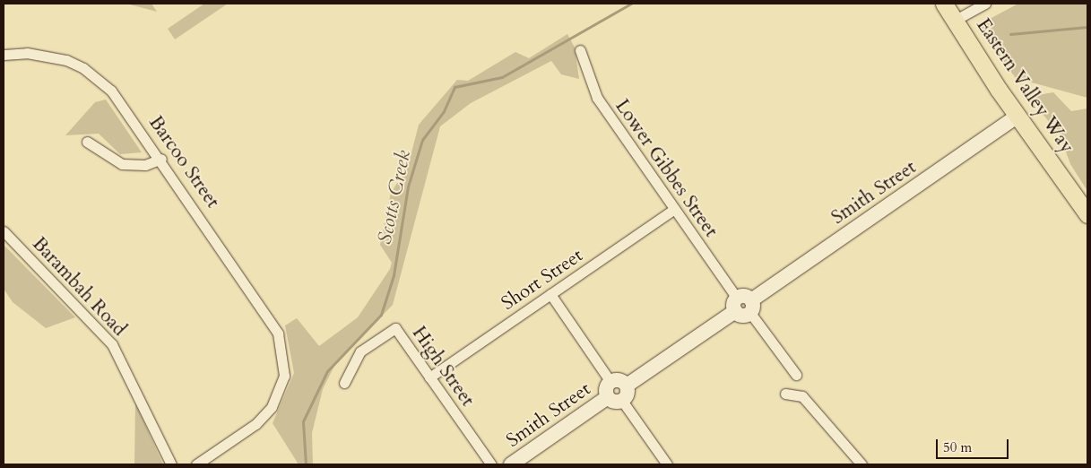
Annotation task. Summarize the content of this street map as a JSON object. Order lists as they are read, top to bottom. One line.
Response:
{"streets":{"main road":["Eastern Valley Way"],"street":["Barcoo Street","Lower Gibbes Street","Smith Street","Short Street","Barambah Road","High Street"]},"crossings":[["Eastern Valley Way","Smith Street"],["Lower Gibbes Street","Smith Street"],["Lower Gibbes Street","Short Street"],["Short Street","High Street"]],"water":["Scotts Creek"],"scale_bar":"50 m"}
